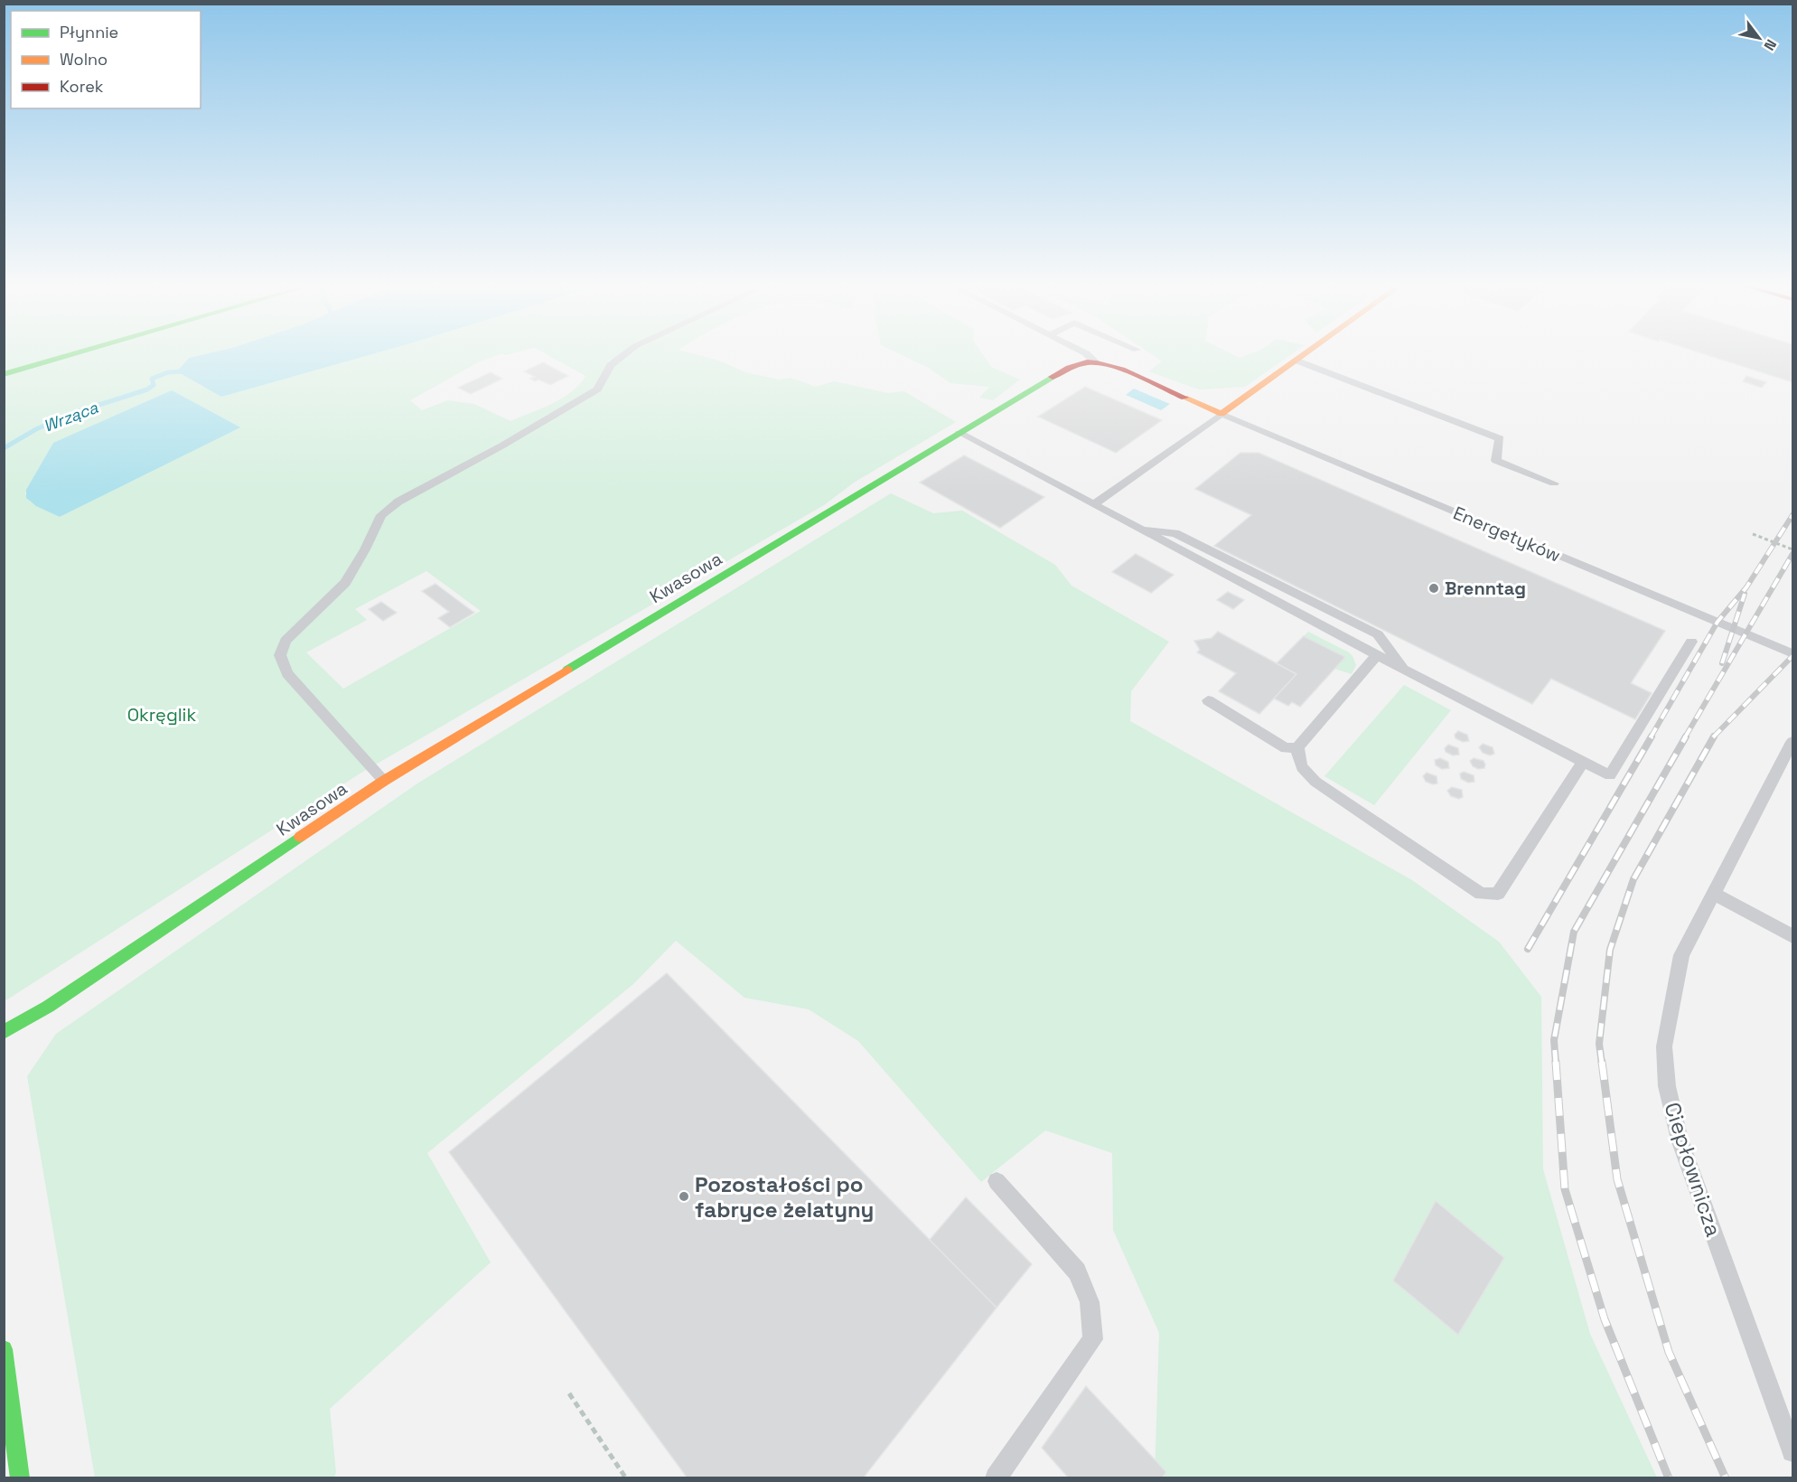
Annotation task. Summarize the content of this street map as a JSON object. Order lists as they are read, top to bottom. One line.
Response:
{"streets":{"street":["Kwasowa"],"lane":["Energetyków","Ciepłownicza"]},"crossings":[["Energetyków","Kwasowa"]],"water":["Wrząca"],"parks":["Okręglik"],"places":["Brenntag","Pozostałości po fabryce żelatyny"],"legend":["Płynnie","Wolno","Korek"],"north":"bottom right"}
